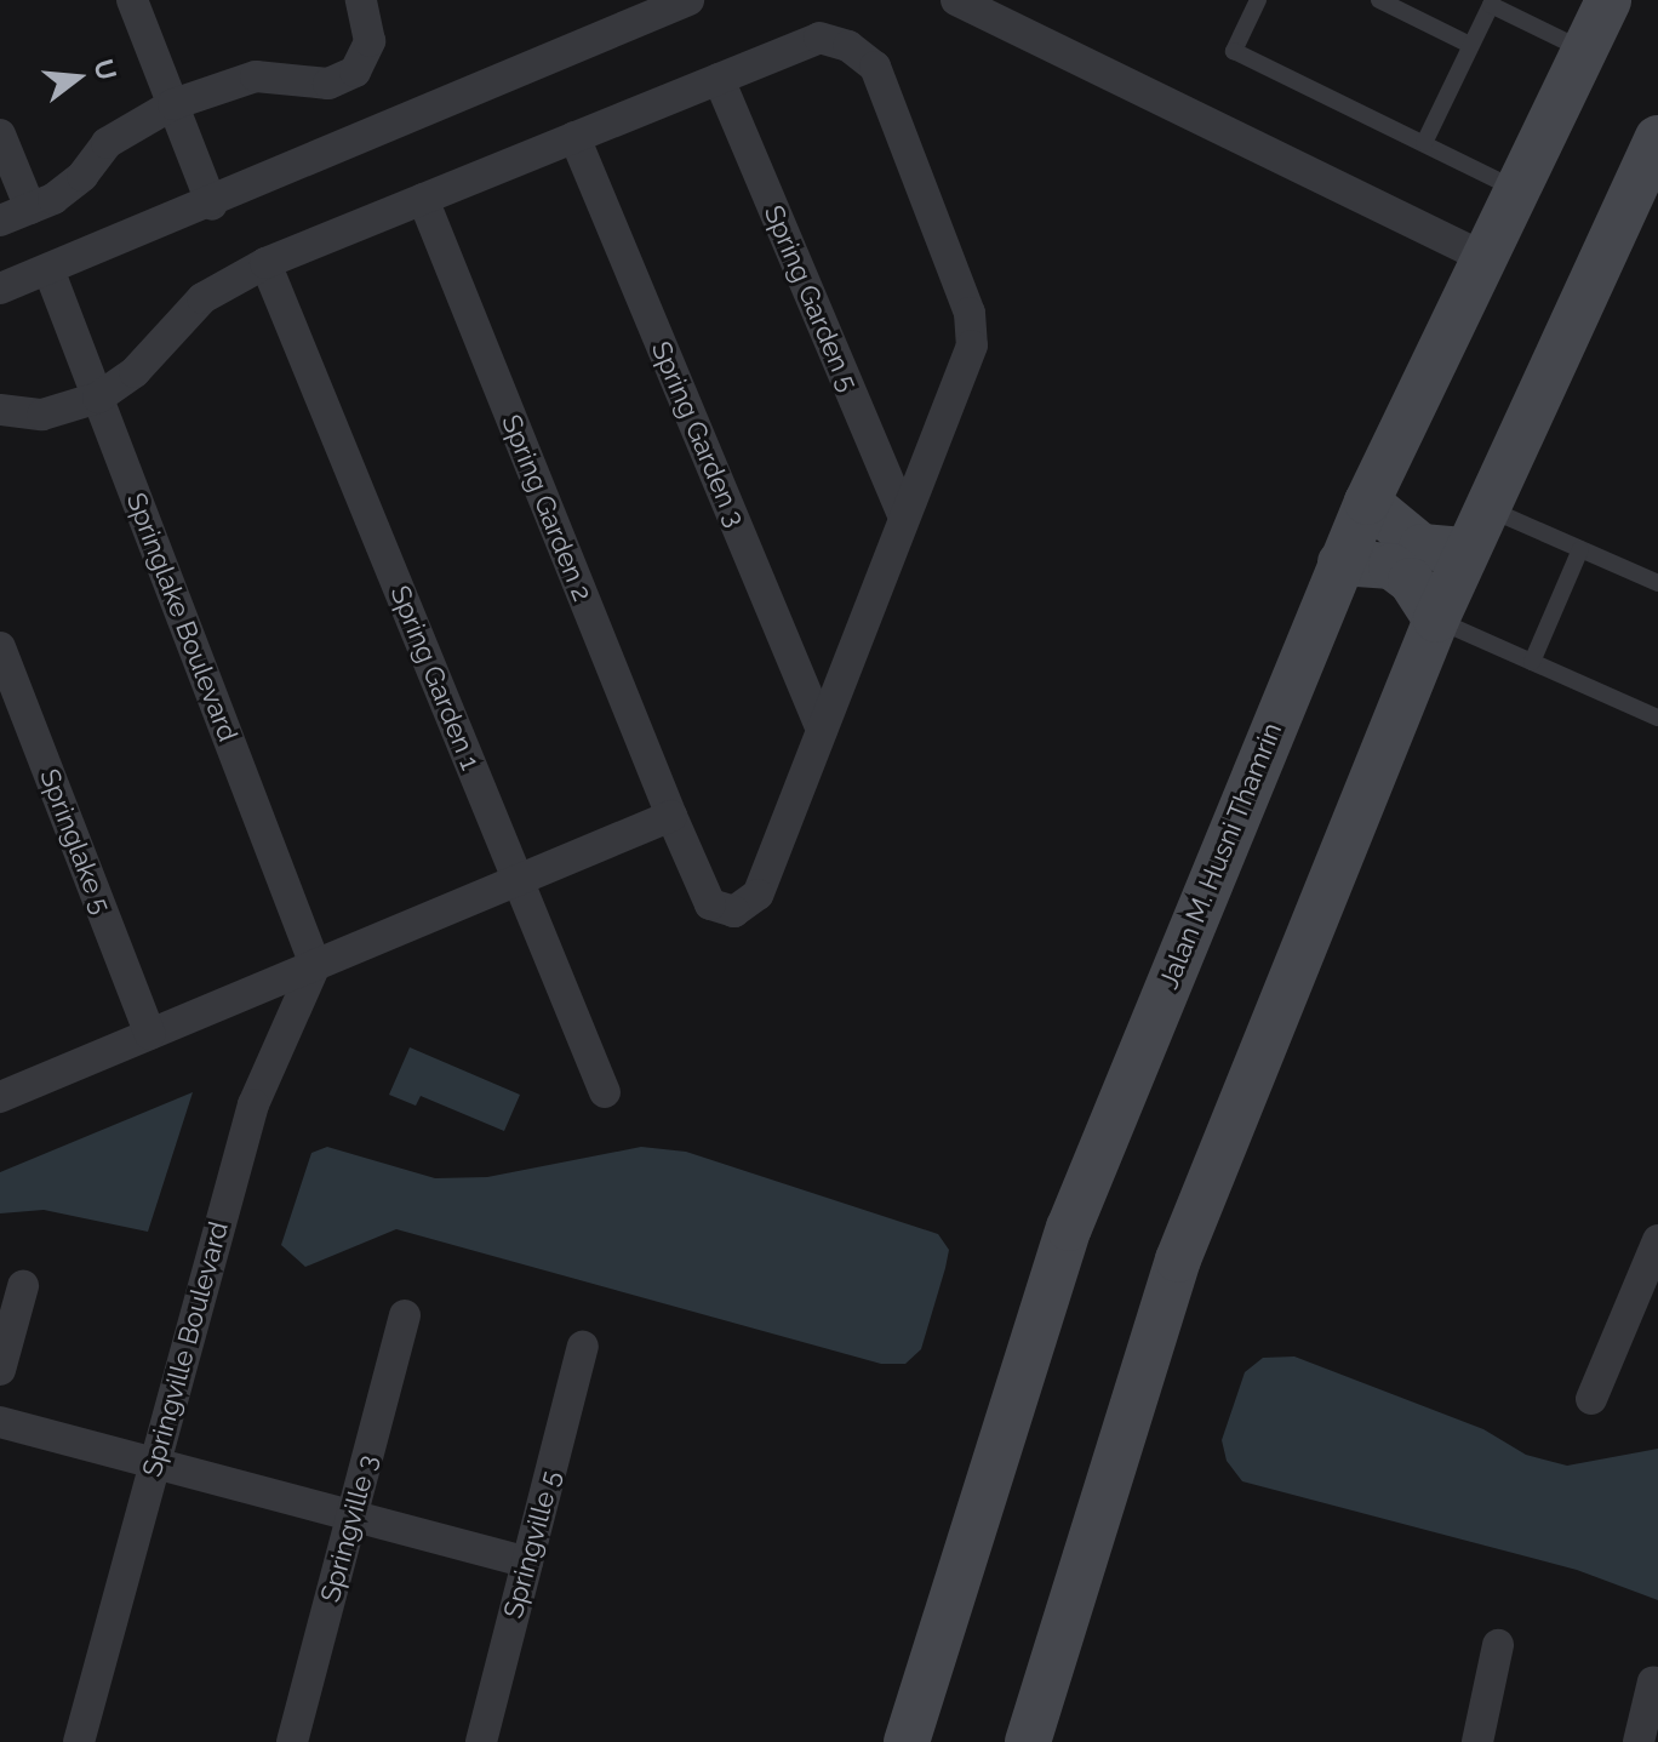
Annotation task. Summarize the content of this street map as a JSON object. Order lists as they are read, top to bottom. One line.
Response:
{"streets":{"main road":["Jalan M. Husni Thamrin"],"street":["Spring Garden 5","Spring Garden 3","Spring Garden 2","Springlake Boulevard","Spring Garden 1","Springlake 5","Springville Boulevard","Springville 3","Springville 5"]},"crossings":[["Spring Garden 3","Spring Garden 2"],["Springlake Boulevard","Springville Boulevard"]],"north":"right"}
